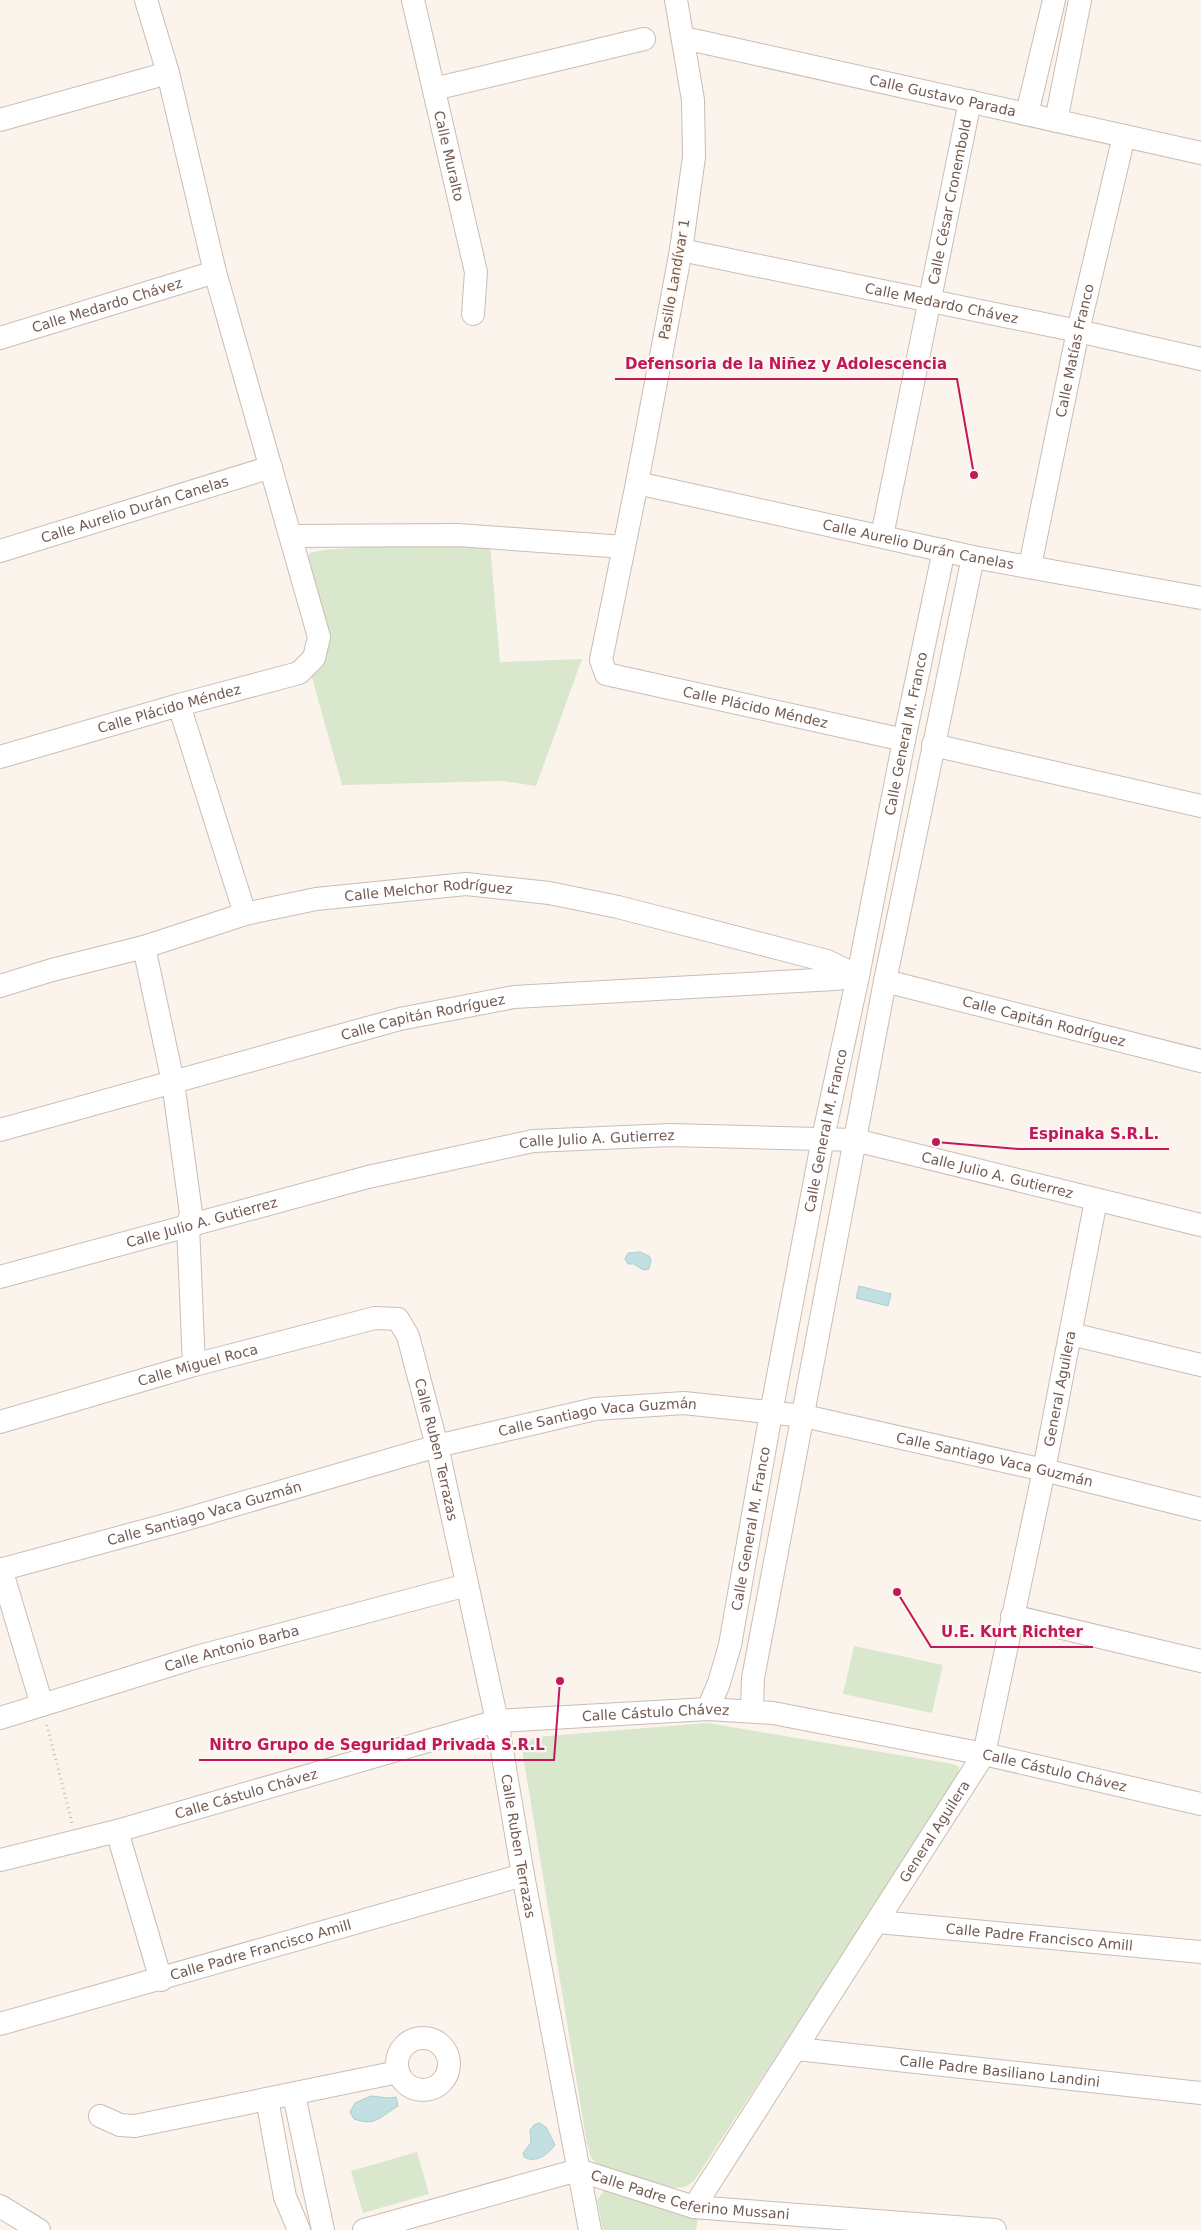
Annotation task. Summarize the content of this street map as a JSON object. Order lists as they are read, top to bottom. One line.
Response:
{"streets":{"street":["Calle Gustavo Parada","Calle Muralto","Calle César Cronembold","Pasillo Landívar 1","Calle Medardo Chávez","Calle Matías Franco","Calle Aurelio Durán Canelas","Calle Plácido Méndez","Calle General M. Franco","Calle Melchor Rodríguez","Calle Capitán Rodríguez","Calle Julio A. Gutierrez","Calle Miguel Roca","General Aguilera","Calle Santiago Vaca Guzmán","Calle Ruben Terrazas","Calle Antonio Barba","Calle Cástulo Chávez","Calle Padre Francisco Amill","Calle Padre Basiliano Landini","Calle Padre Ceferino Mussani"]},"crossings":[["Calle Gustavo Parada","Calle César Cronembold"],["Calle Gustavo Parada","Pasillo Landívar 1"],["Calle Gustavo Parada","Calle Matías Franco"],["Calle César Cronembold","Calle Medardo Chávez"],["Calle César Cronembold","Calle Aurelio Durán Canelas"],["Pasillo Landívar 1","Calle Medardo Chávez"],["Pasillo Landívar 1","Calle Aurelio Durán Canelas"],["Pasillo Landívar 1","Calle Plácido Méndez"],["Calle Medardo Chávez","Calle Matías Franco"],["Calle Matías Franco","Calle Aurelio Durán Canelas"],["Calle Aurelio Durán Canelas","Calle General M. Franco"],["Calle Plácido Méndez","Calle General M. Franco"],["Calle General M. Franco","Calle Melchor Rodríguez"],["Calle General M. Franco","Calle Capitán Rodríguez"],["Calle General M. Franco","Calle Julio A. Gutierrez"],["Calle General M. Franco","Calle Santiago Vaca Guzmán"],["Calle General M. Franco","Calle Cástulo Chávez"],["Calle Melchor Rodríguez","Calle Capitán Rodríguez"],["Calle Julio A. Gutierrez","General Aguilera"],["Calle Miguel Roca","Calle Ruben Terrazas"],["General Aguilera","Calle Santiago Vaca Guzmán"],["General Aguilera","Calle Cástulo Chávez"],["General Aguilera","Calle Padre Francisco Amill"],["General Aguilera","Calle Padre Basiliano Landini"],["General Aguilera","Calle Padre Ceferino Mussani"],["Calle Santiago Vaca Guzmán","Calle Ruben Terrazas"],["Calle Ruben Terrazas","Calle Antonio Barba"],["Calle Ruben Terrazas","Calle Cástulo Chávez"],["Calle Ruben Terrazas","Calle Padre Francisco Amill"],["Calle Ruben Terrazas","Calle Padre Ceferino Mussani"]],"places":["Defensoria de la Niñez y Adolescencia","Espinaka S.R.L.","U.E. Kurt Richter","Nitro Grupo de Seguridad Privada S.R.L"]}
